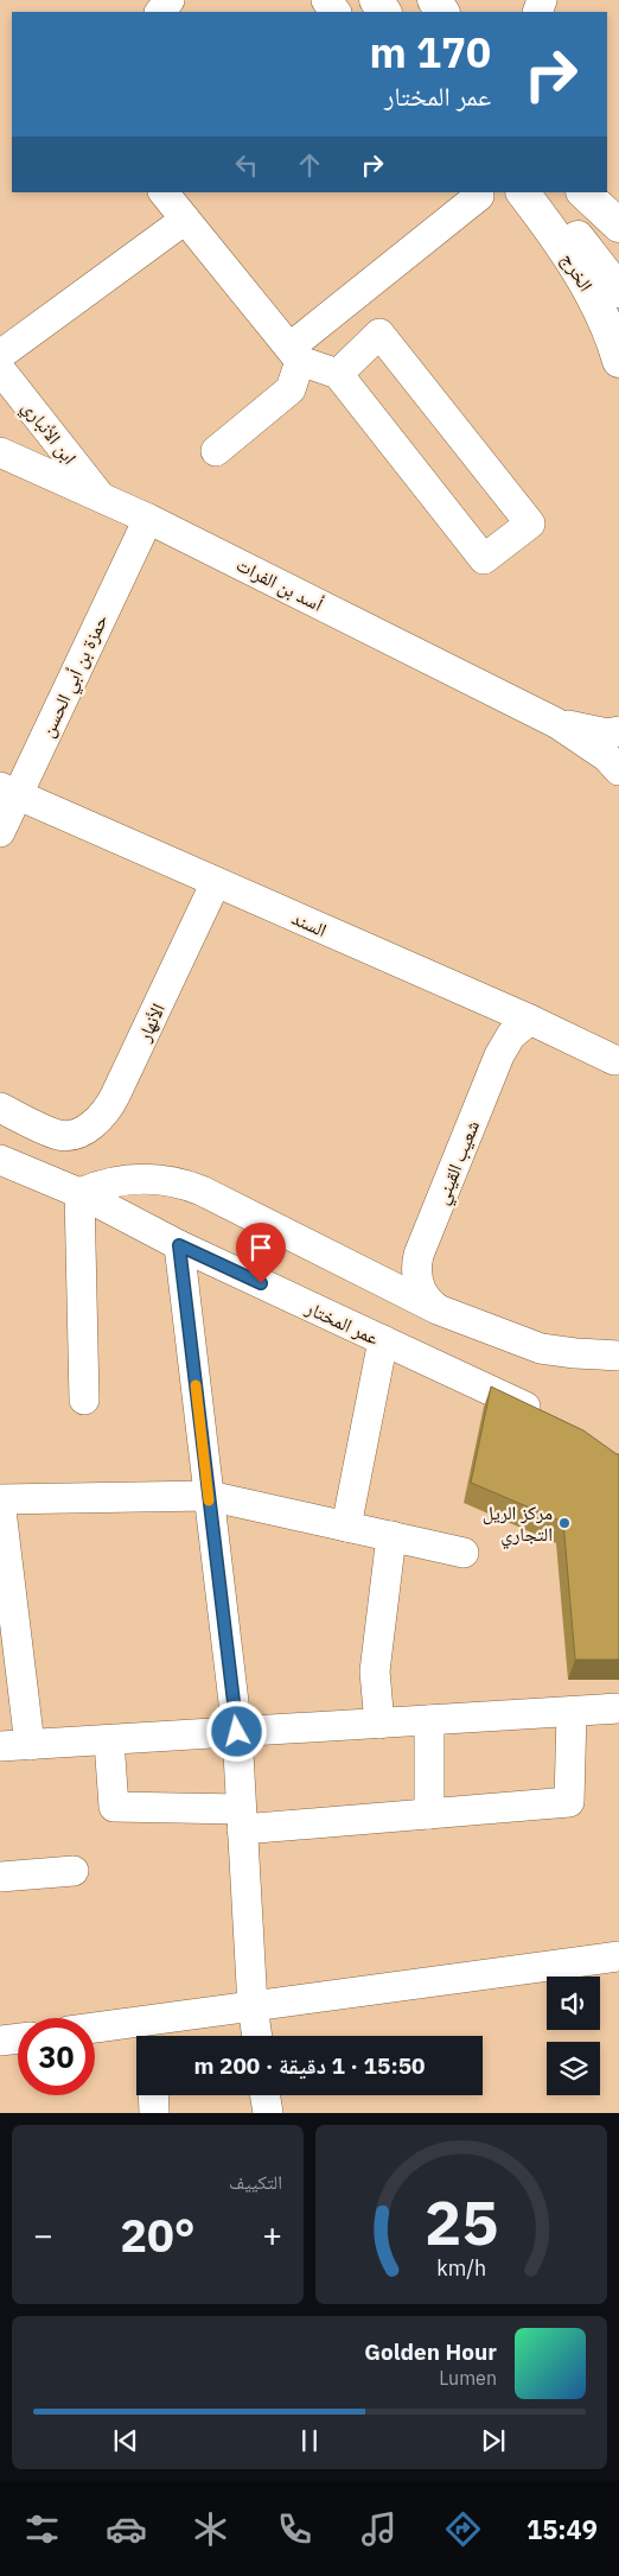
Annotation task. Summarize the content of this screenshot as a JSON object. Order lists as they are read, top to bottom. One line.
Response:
{"streets":{"main road":["الخرج"],"street":["ابن الأنباري","أسد بن الفرات","حمزة بن أبي الحسن","السند","الأنهار","شعيب القيني","عمر المختار"]},"crossings":[["ابن الأنباري","أسد بن الفرات"],["أسد بن الفرات","حمزة بن أبي الحسن"],["حمزة بن أبي الحسن","السند"],["السند","الأنهار"],["السند","شعيب القيني"]],"places":["مركز الريل التجاري"],"page":{"turn":["170 m","عمر المختار"],"limit":"30","trip":"15:50 · 1 دقيقة · 200 m","tile":"التكييف","heat":["−","20°","+"],"song":["Golden Hour","Lumen"],"tabs":"15:49","gauge":["25","km/h"]}}
